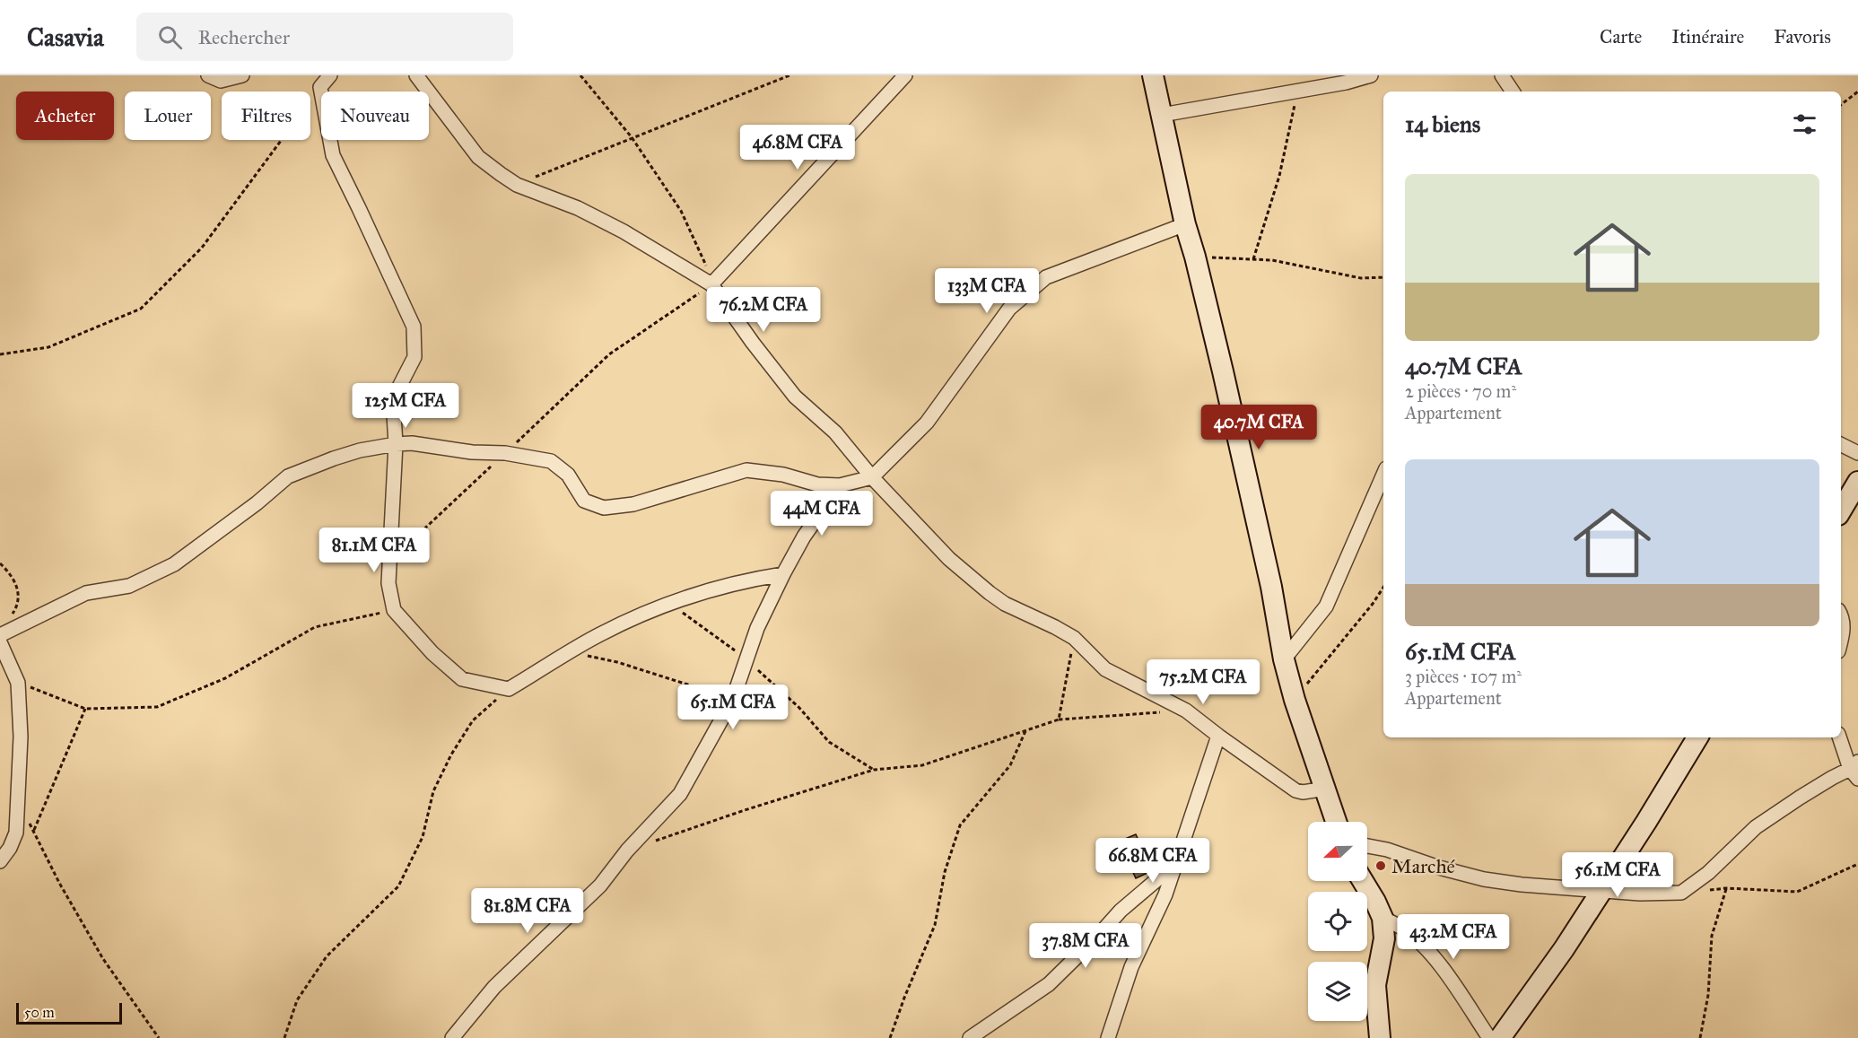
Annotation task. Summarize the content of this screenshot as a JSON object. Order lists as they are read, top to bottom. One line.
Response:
{"places":["Marché"],"scale_bar":"50 m","north":"left","page":{"header":"Casavia","search":"Rechercher","nav":["Carte","Itinéraire","Favoris"],"chip":["Acheter","Louer","Filtres","Nouveau"],"heading":"14 biens","price":["46.8M CFA","133M CFA","76.2M CFA","125M CFA","40.7M CFA","44M CFA","81.1M CFA","75.2M CFA","65.1M CFA","66.8M CFA","56.1M CFA","81.8M CFA","43.2M CFA","37.8M CFA"],"list":[{"name":"40.7M CFA","note":"2 pièces · 70 m² · Appartement"},{"name":"65.1M CFA","note":"3 pièces · 107 m² · Appartement"}],"scale":"50 m"}}
